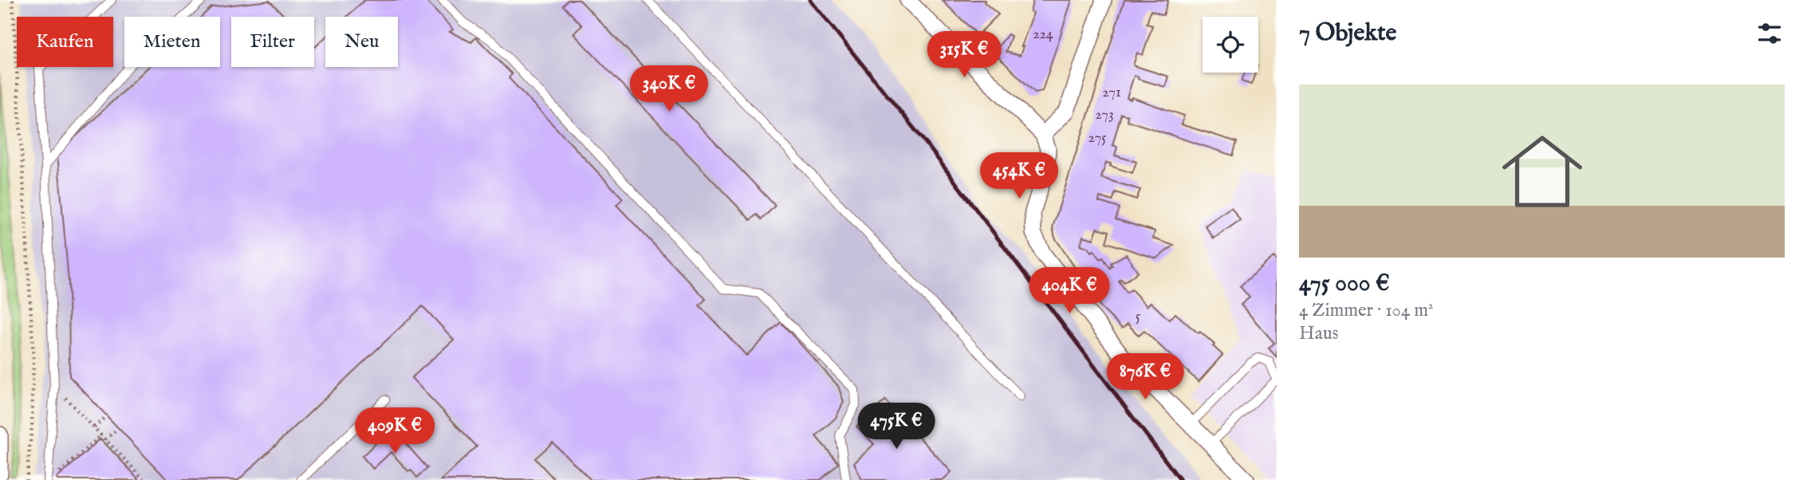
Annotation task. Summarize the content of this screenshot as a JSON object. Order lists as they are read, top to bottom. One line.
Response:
{"house_numbers":["224","271","273","275","5"],"page":{"heading":"7 Objekte","chip":["Kaufen","Mieten","Filter","Neu"],"price":["315K €","340K €","454K €","404K €","876K €","475K €","409K €"],"list":[{"name":"475 000 €","note":"4 Zimmer · 104 m² · Haus"}]}}
